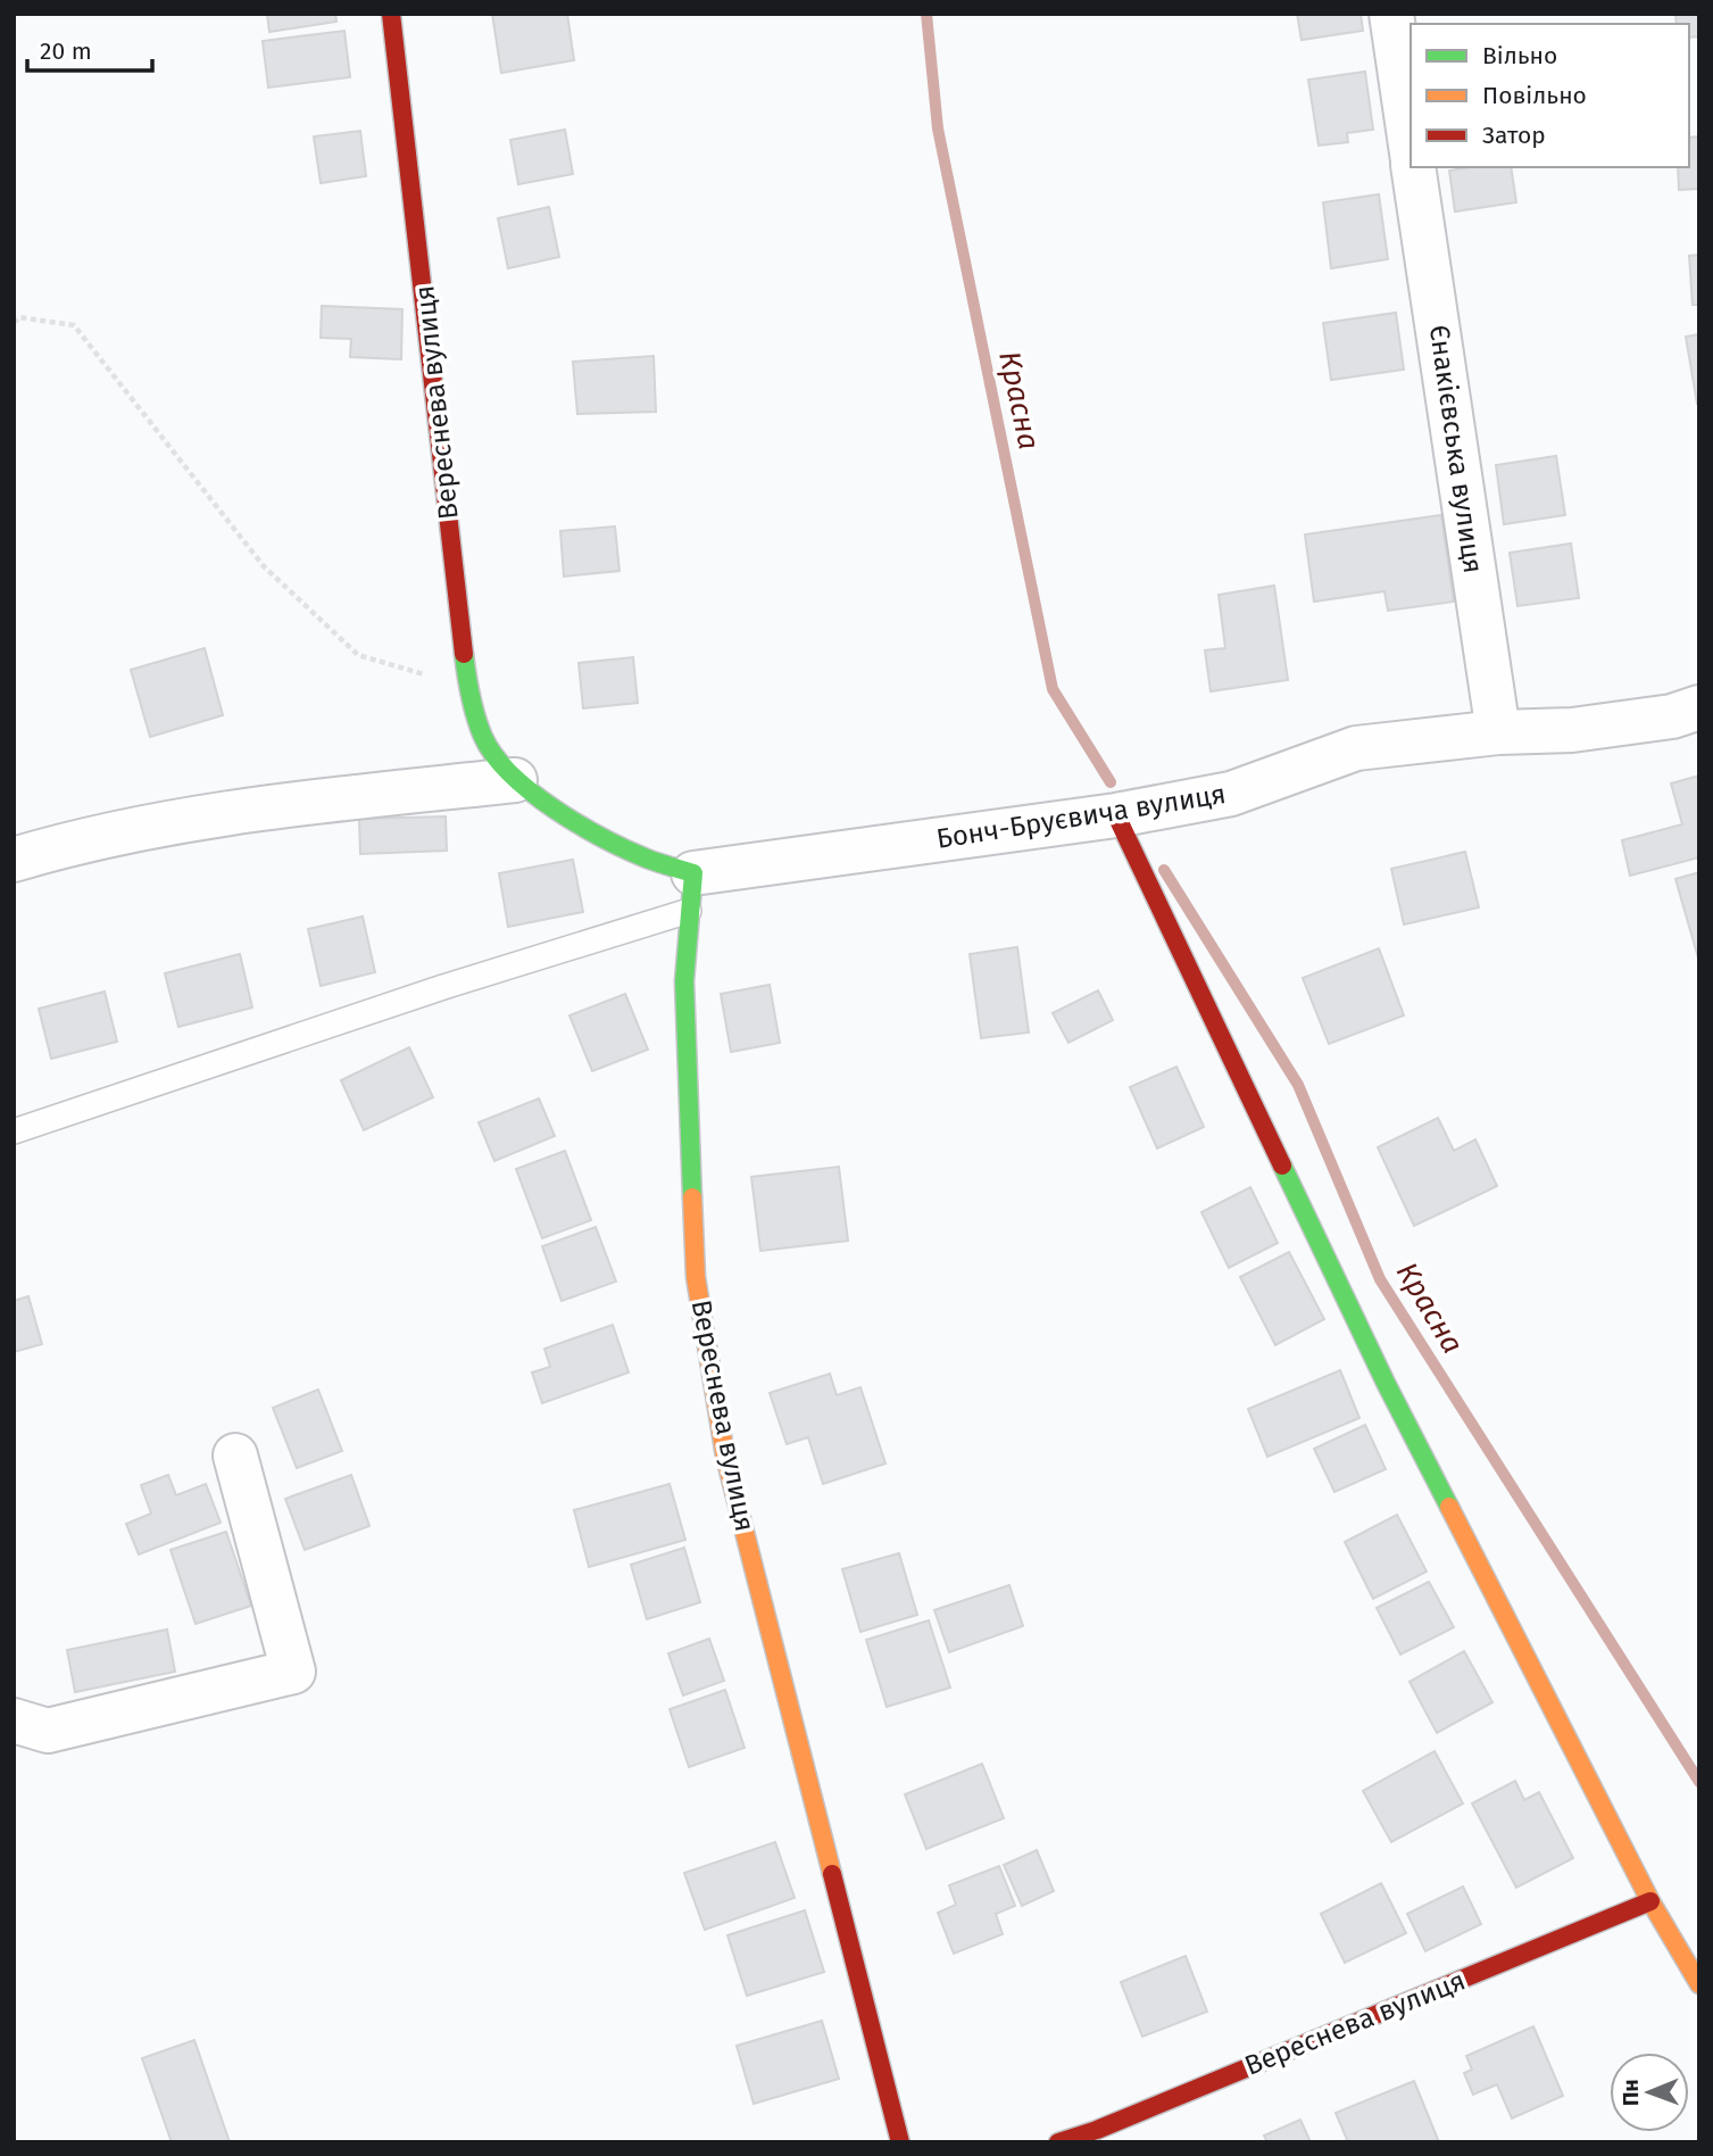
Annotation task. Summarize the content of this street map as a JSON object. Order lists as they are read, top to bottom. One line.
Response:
{"streets":{"street":["Вереснева вулиця","Єнакієвська вулиця","Бонч-Бруєвича вулиця"]},"crossings":[["Вереснева вулиця","Бонч-Бруєвича вулиця"],["Єнакієвська вулиця","Бонч-Бруєвича вулиця"]],"water":["Красна"],"legend":["Вільно","Повільно","Затор"],"scale_bar":"20 m","north":"left"}
